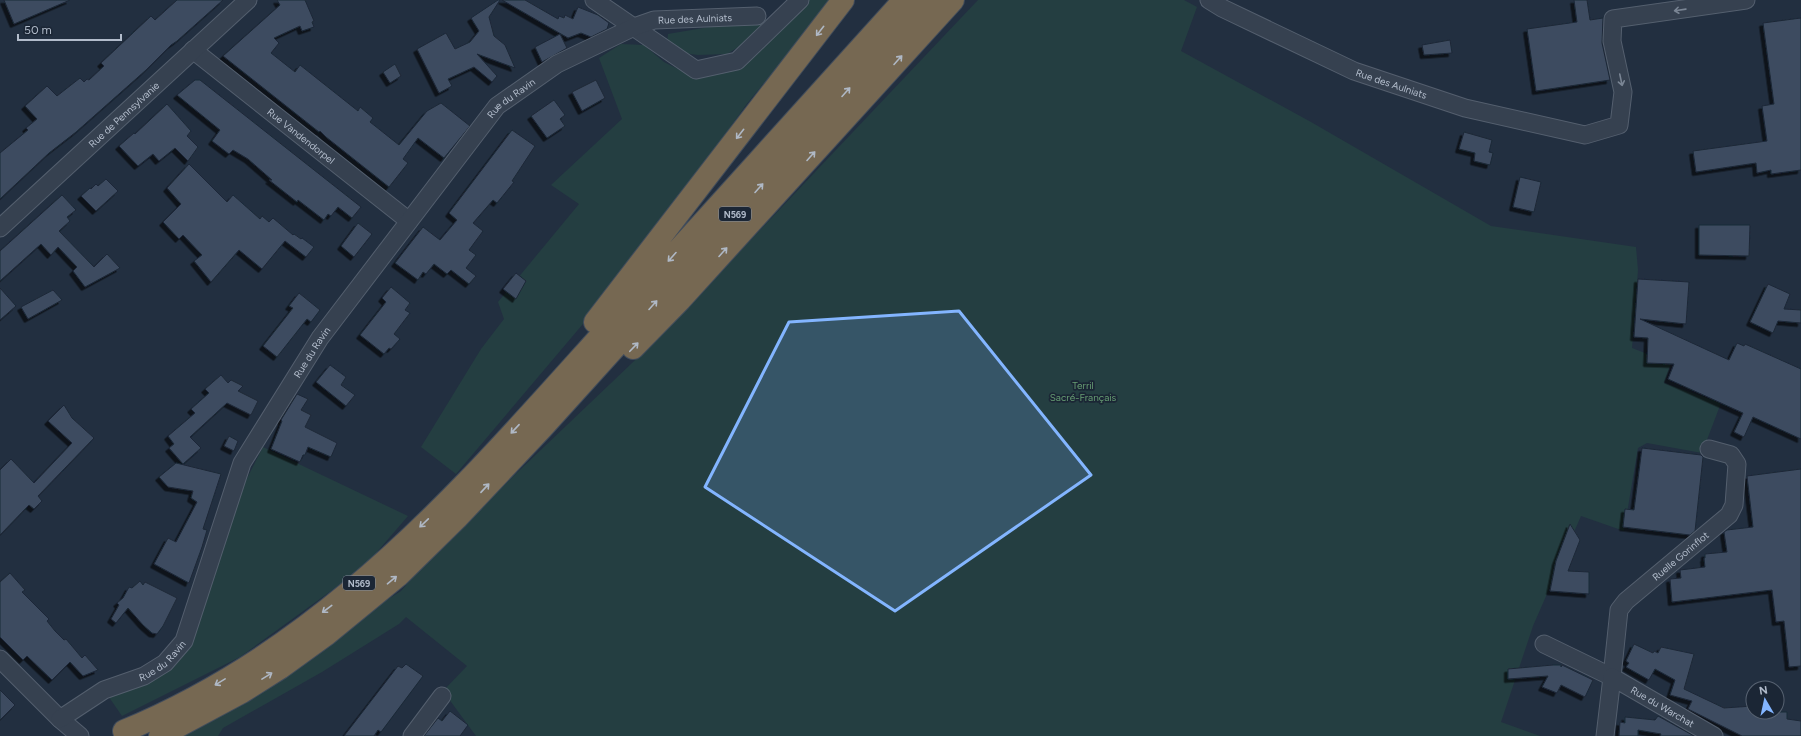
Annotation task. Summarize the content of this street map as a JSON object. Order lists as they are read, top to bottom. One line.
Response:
{"streets":{"highway":["N569"],"street":["Rue des Aulniats","Rue du Ravin","Rue de Pennsylvanie","Rue Vandendorpel","Ruelle Gorinflot","Rue du Warchat"]},"crossings":[["Rue des Aulniats","Rue du Ravin"],["Rue du Ravin","Rue Vandendorpel"],["Rue de Pennsylvanie","Rue Vandendorpel"],["Ruelle Gorinflot","Rue du Warchat"]],"parks":["Terril Sacré-Français"],"scale_bar":"50 m","north":"top"}
